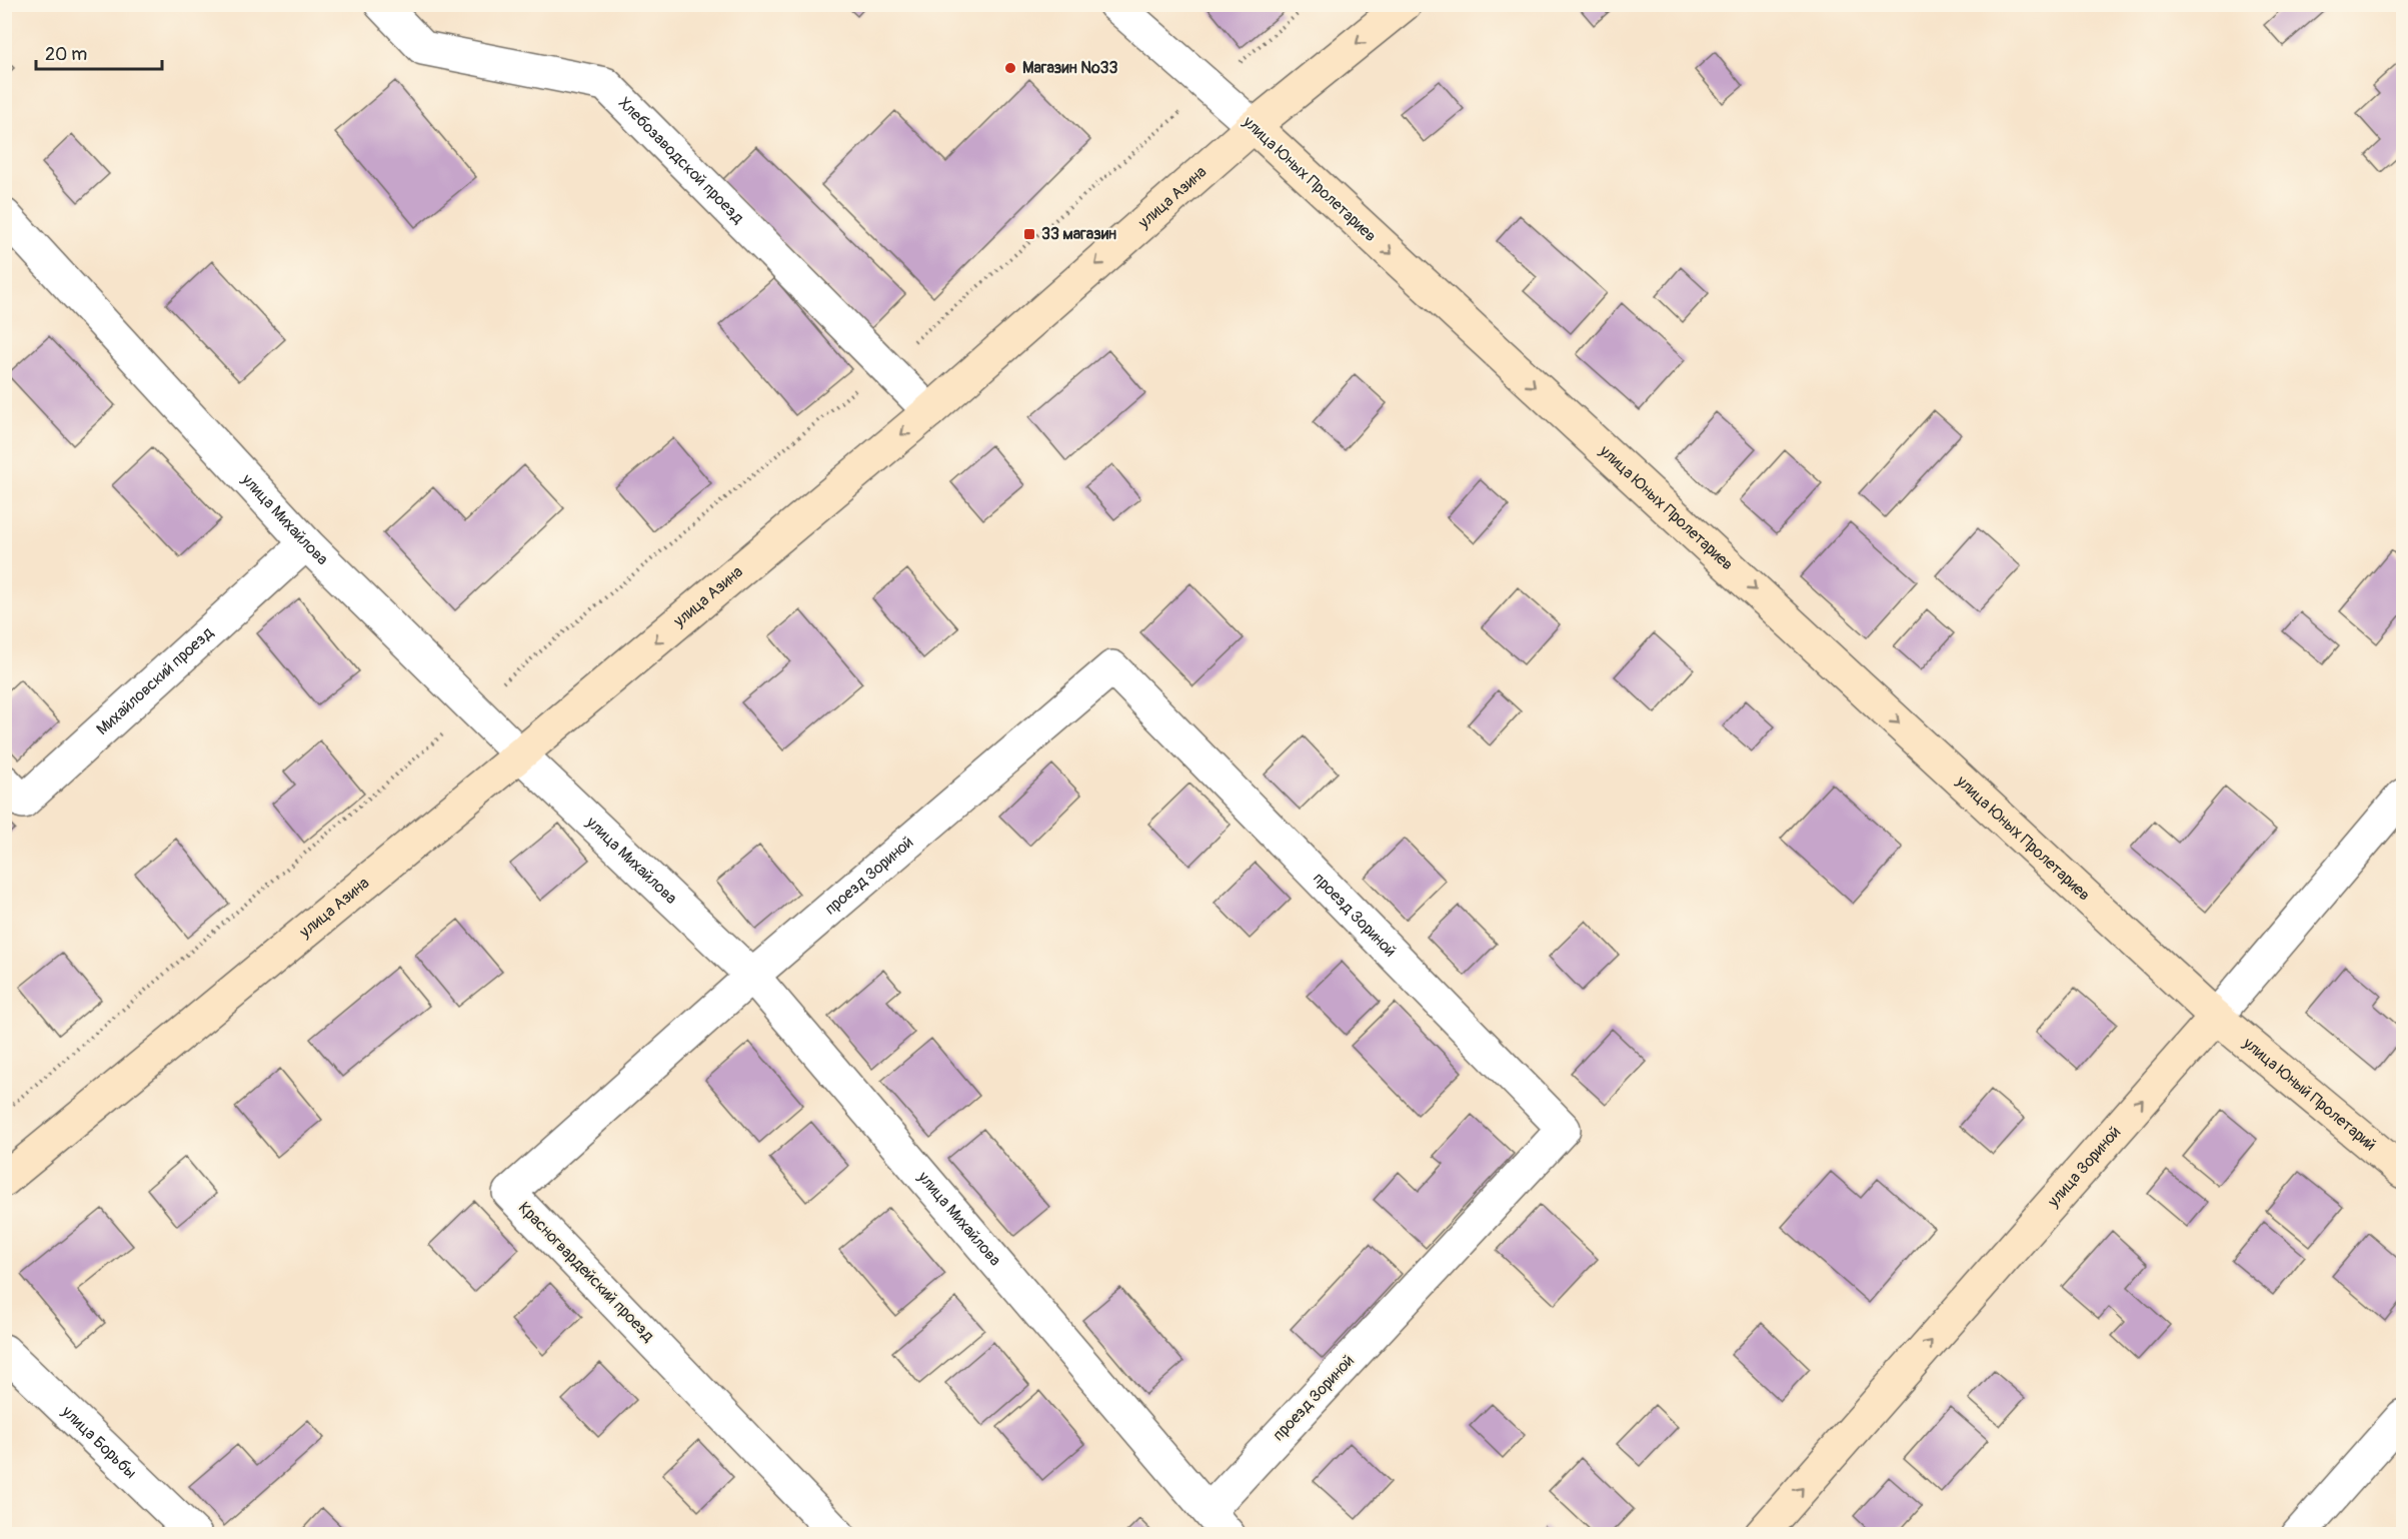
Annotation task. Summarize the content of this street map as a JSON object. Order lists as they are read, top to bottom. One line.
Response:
{"streets":{"main road":["улица Юных Пролетариев","улица Азина","улица Юный Пролетарий","улица Зориной"],"street":["Хлебозаводской проезд","улица Михайлова","Михайловский проезд","проезд Зориной","Красногвардейский проезд","улица Борьбы"]},"crossings":[["Хлебозаводской проезд","улица Азина"],["улица Юных Пролетариев","улица Азина"],["улица Юных Пролетариев","улица Юный Пролетарий"],["улица Юных Пролетариев","улица Зориной"],["улица Азина","улица Михайлова"],["улица Михайлова","Михайловский проезд"],["улица Михайлова","проезд Зориной"],["улица Михайлова","Красногвардейский проезд"],["проезд Зориной","Красногвардейский проезд"],["улица Юный Пролетарий","улица Зориной"]],"one_way":["улица Юных Пролетариев","улица Азина","улица Зориной"],"places":{"other":["Магазин №33"],"transit":["33 магазин"]},"scale_bar":"20 m"}
